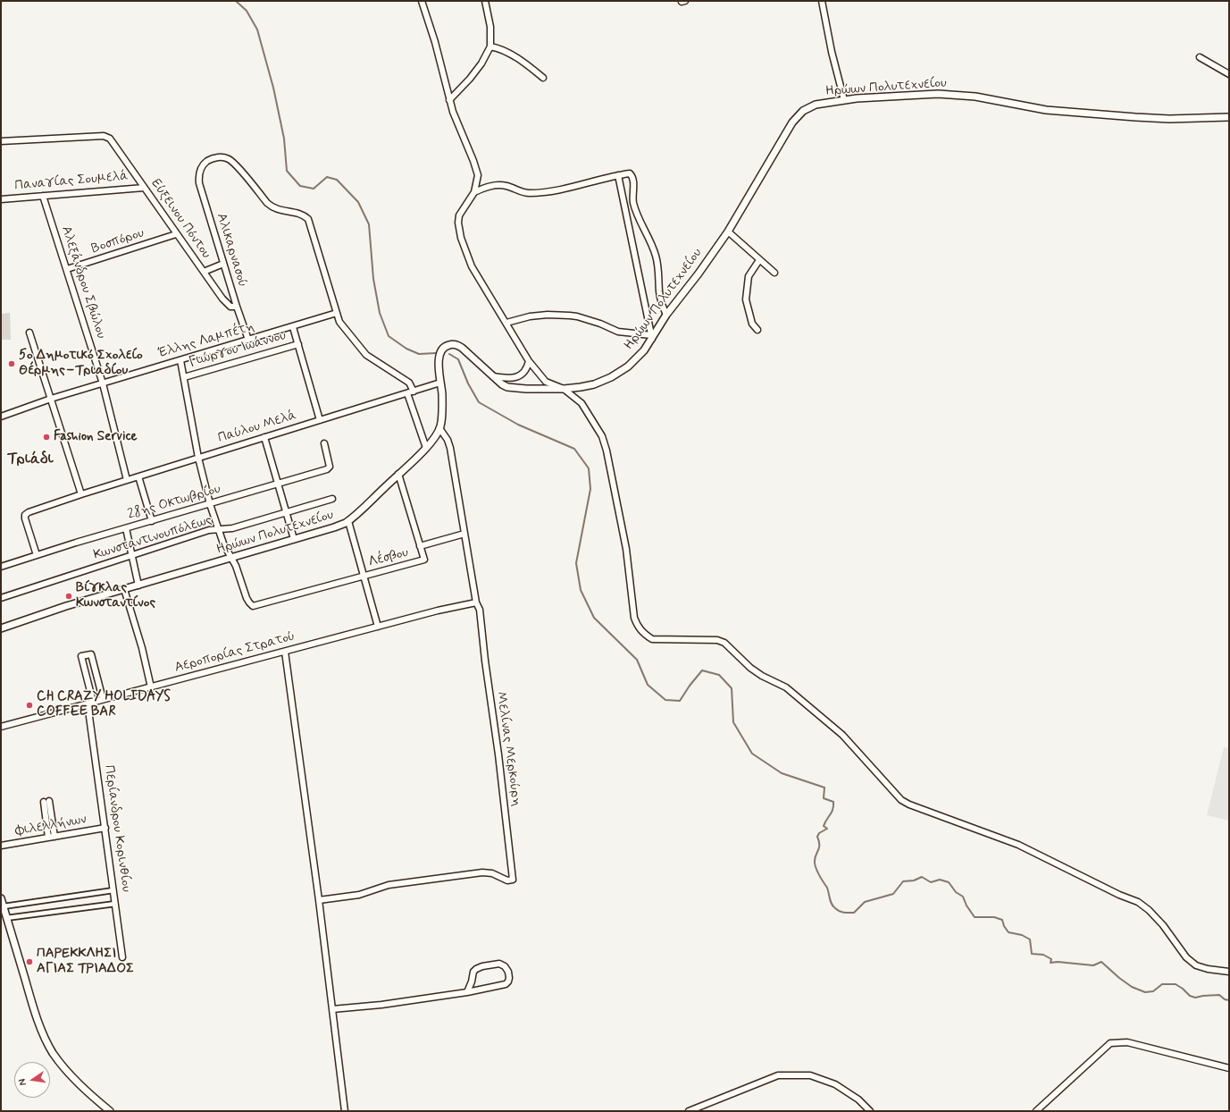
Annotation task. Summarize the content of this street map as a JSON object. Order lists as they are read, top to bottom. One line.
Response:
{"streets":{"street":["Ηρώων Πολυτεχνείου","Παναγίας Σουμελά","Εύξεινου Πόντου","Βοσπόρου","Αλικαρνασού","Αλεξάνδρου Σβώλου","Έλλης Λαμπέτη","Γιώργου Ιωάννου","Παύλου Μελά","28ης Οκτωβρίου","Κωνσταντινουπόλεως","Λέσβου","Αεροπορίας Στρατού","Μελίνας Μερκούρη","Φιλελλήνων","Περίανδρου Κορινθίου"]},"crossings":[["Ηρώων Πολυτεχνείου","Παύλου Μελά"],["Ηρώων Πολυτεχνείου","Μελίνας Μερκούρη"],["Παναγίας Σουμελά","Εύξεινου Πόντου"],["Παναγίας Σουμελά","Αλεξάνδρου Σβώλου"],["Εύξεινου Πόντου","Βοσπόρου"],["Εύξεινου Πόντου","Αλικαρνασού"],["Βοσπόρου","Αλεξάνδρου Σβώλου"],["Αλικαρνασού","Έλλης Λαμπέτη"],["Αλεξάνδρου Σβώλου","Έλλης Λαμπέτη"],["Αλεξάνδρου Σβώλου","Παύλου Μελά"],["Παύλου Μελά","28ης Οκτωβρίου"],["Λέσβου","Μελίνας Μερκούρη"],["Αεροπορίας Στρατού","Μελίνας Μερκούρη"],["Αεροπορίας Στρατού","Περίανδρου Κορινθίου"],["Φιλελλήνων","Περίανδρου Κορινθίου"]],"districts":["Τριάδι"],"places":["5ο Δημοτικό Σχολείο Θέρμης–Τριαδίου","Fashion Service","Βίγκλας Κωνσταντίνος","CH CRAZY HOLIDAYS COFFEE BAR","ΠΑΡΕΚΚΛΗΣΙ ΑΓΙΑΣ ΤΡΙΑΔΟΣ"],"north":"left"}
